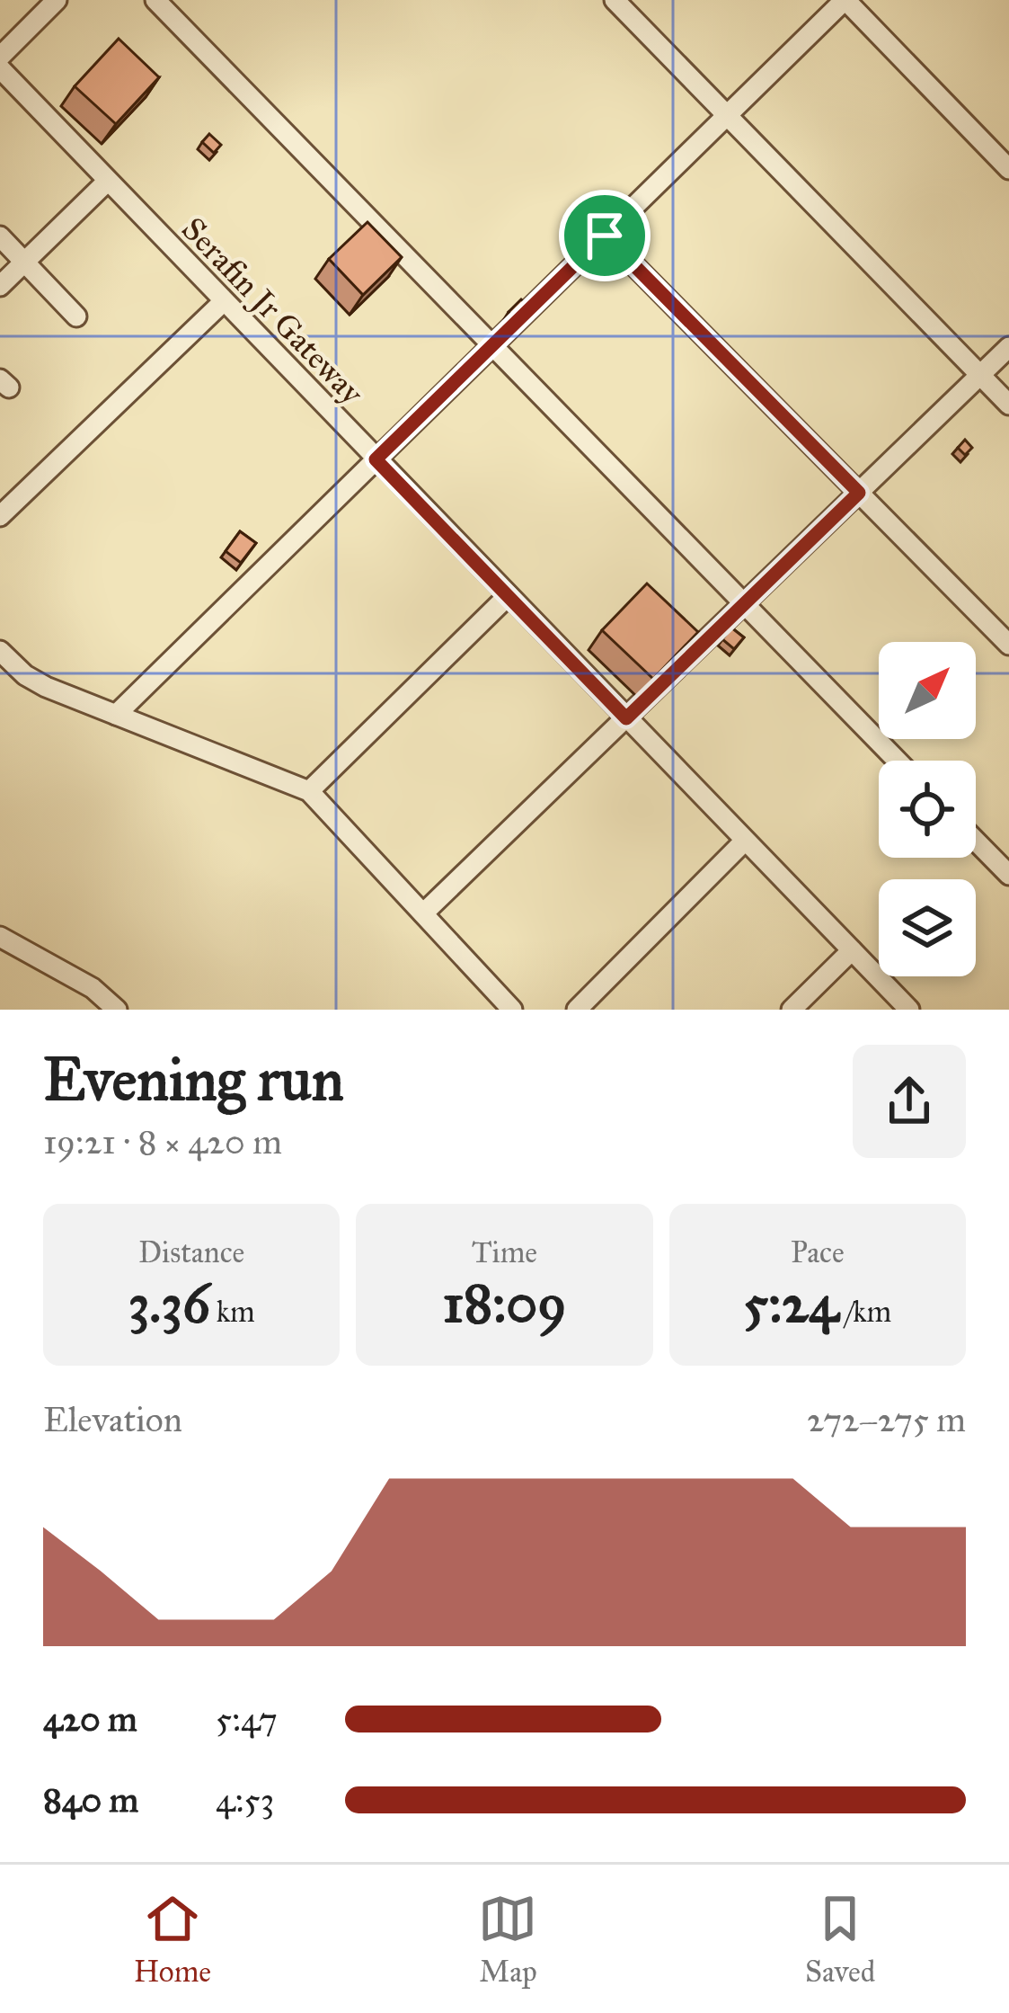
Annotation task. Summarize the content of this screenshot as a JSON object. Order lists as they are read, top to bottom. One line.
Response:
{"streets":{"street":["Serafin Jr Gateway"]},"north":"top right","page":{"heading":["Evening run","19:21 · 8 × 420 m"],"stats":[["Distance","3.36 km"],["Time","18:09"],["Pace","5:24 /km"]],"chart":["Elevation","272–275 m"],"list":[{"name":"420 m","note":"5:47"},{"name":"840 m","note":"4:53"}],"tabs":["Home","Map","Saved"]}}
